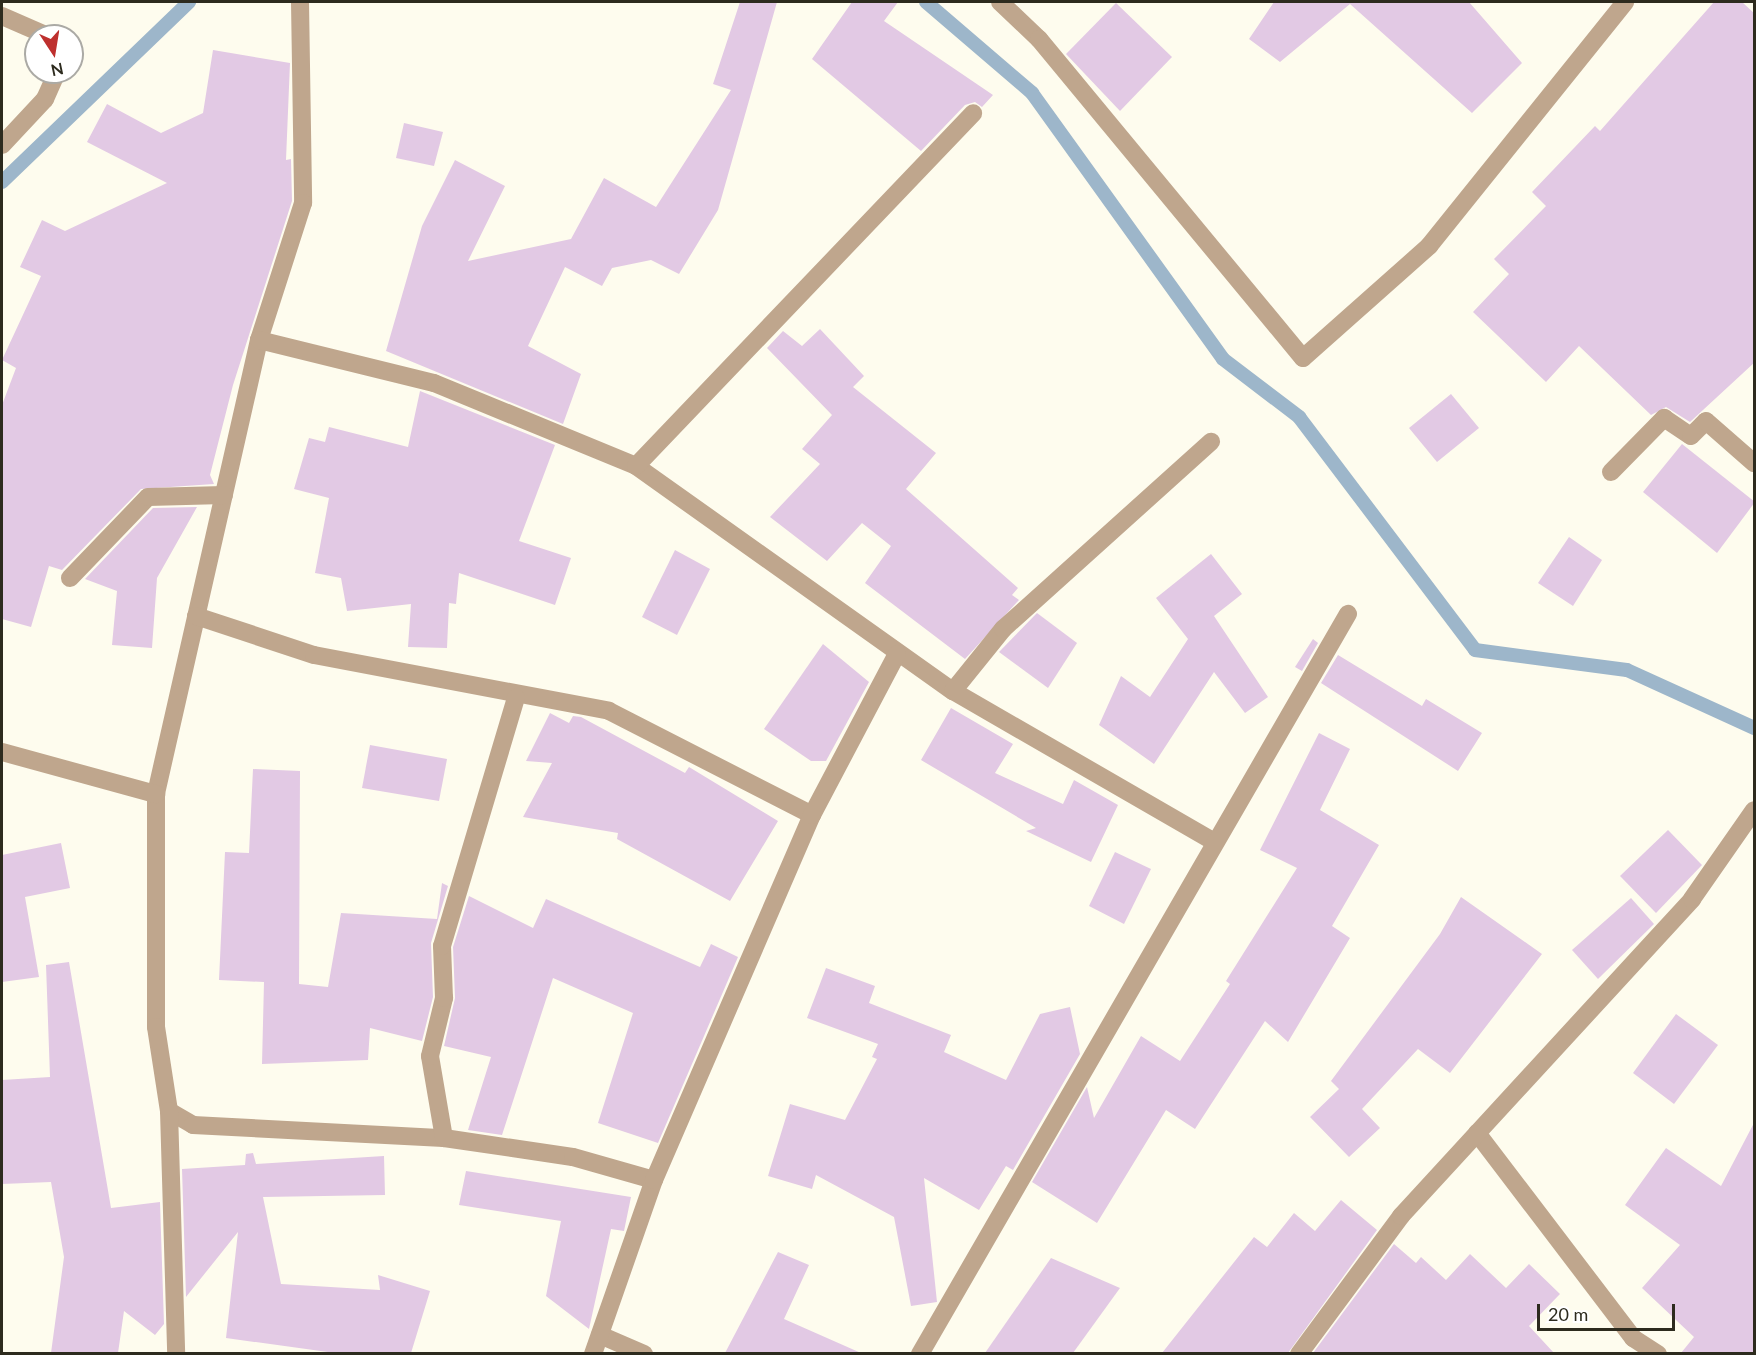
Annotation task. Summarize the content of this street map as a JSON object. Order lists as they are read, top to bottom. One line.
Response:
{"scale_bar":"20 m","north":"bottom"}
